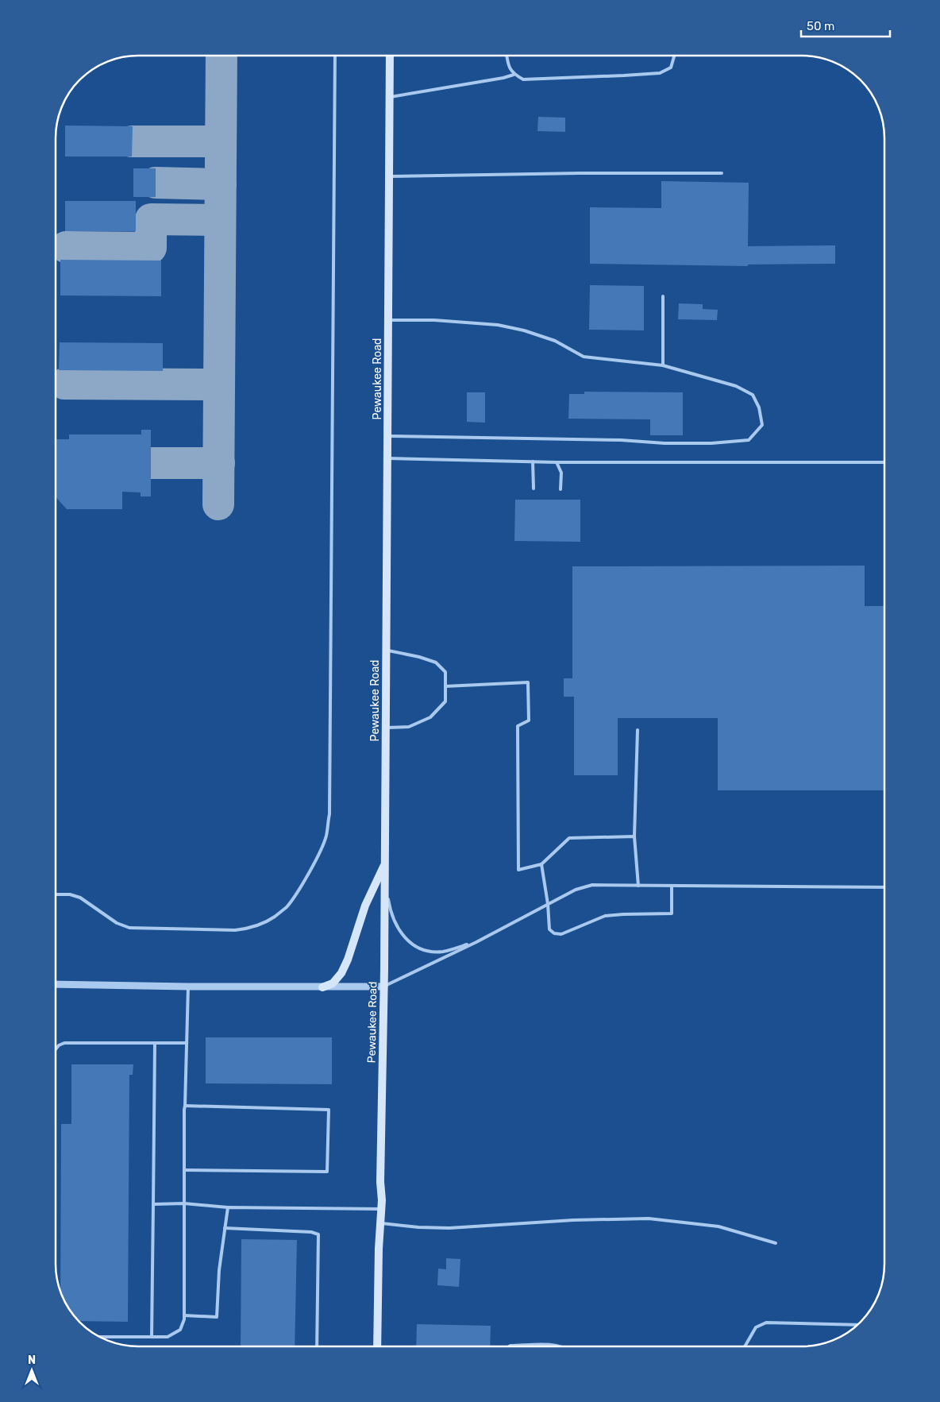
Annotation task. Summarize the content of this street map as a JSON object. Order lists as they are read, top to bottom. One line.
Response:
{"streets":{"main road":["Pewaukee Road"]},"scale_bar":"50 m","north":"top"}
